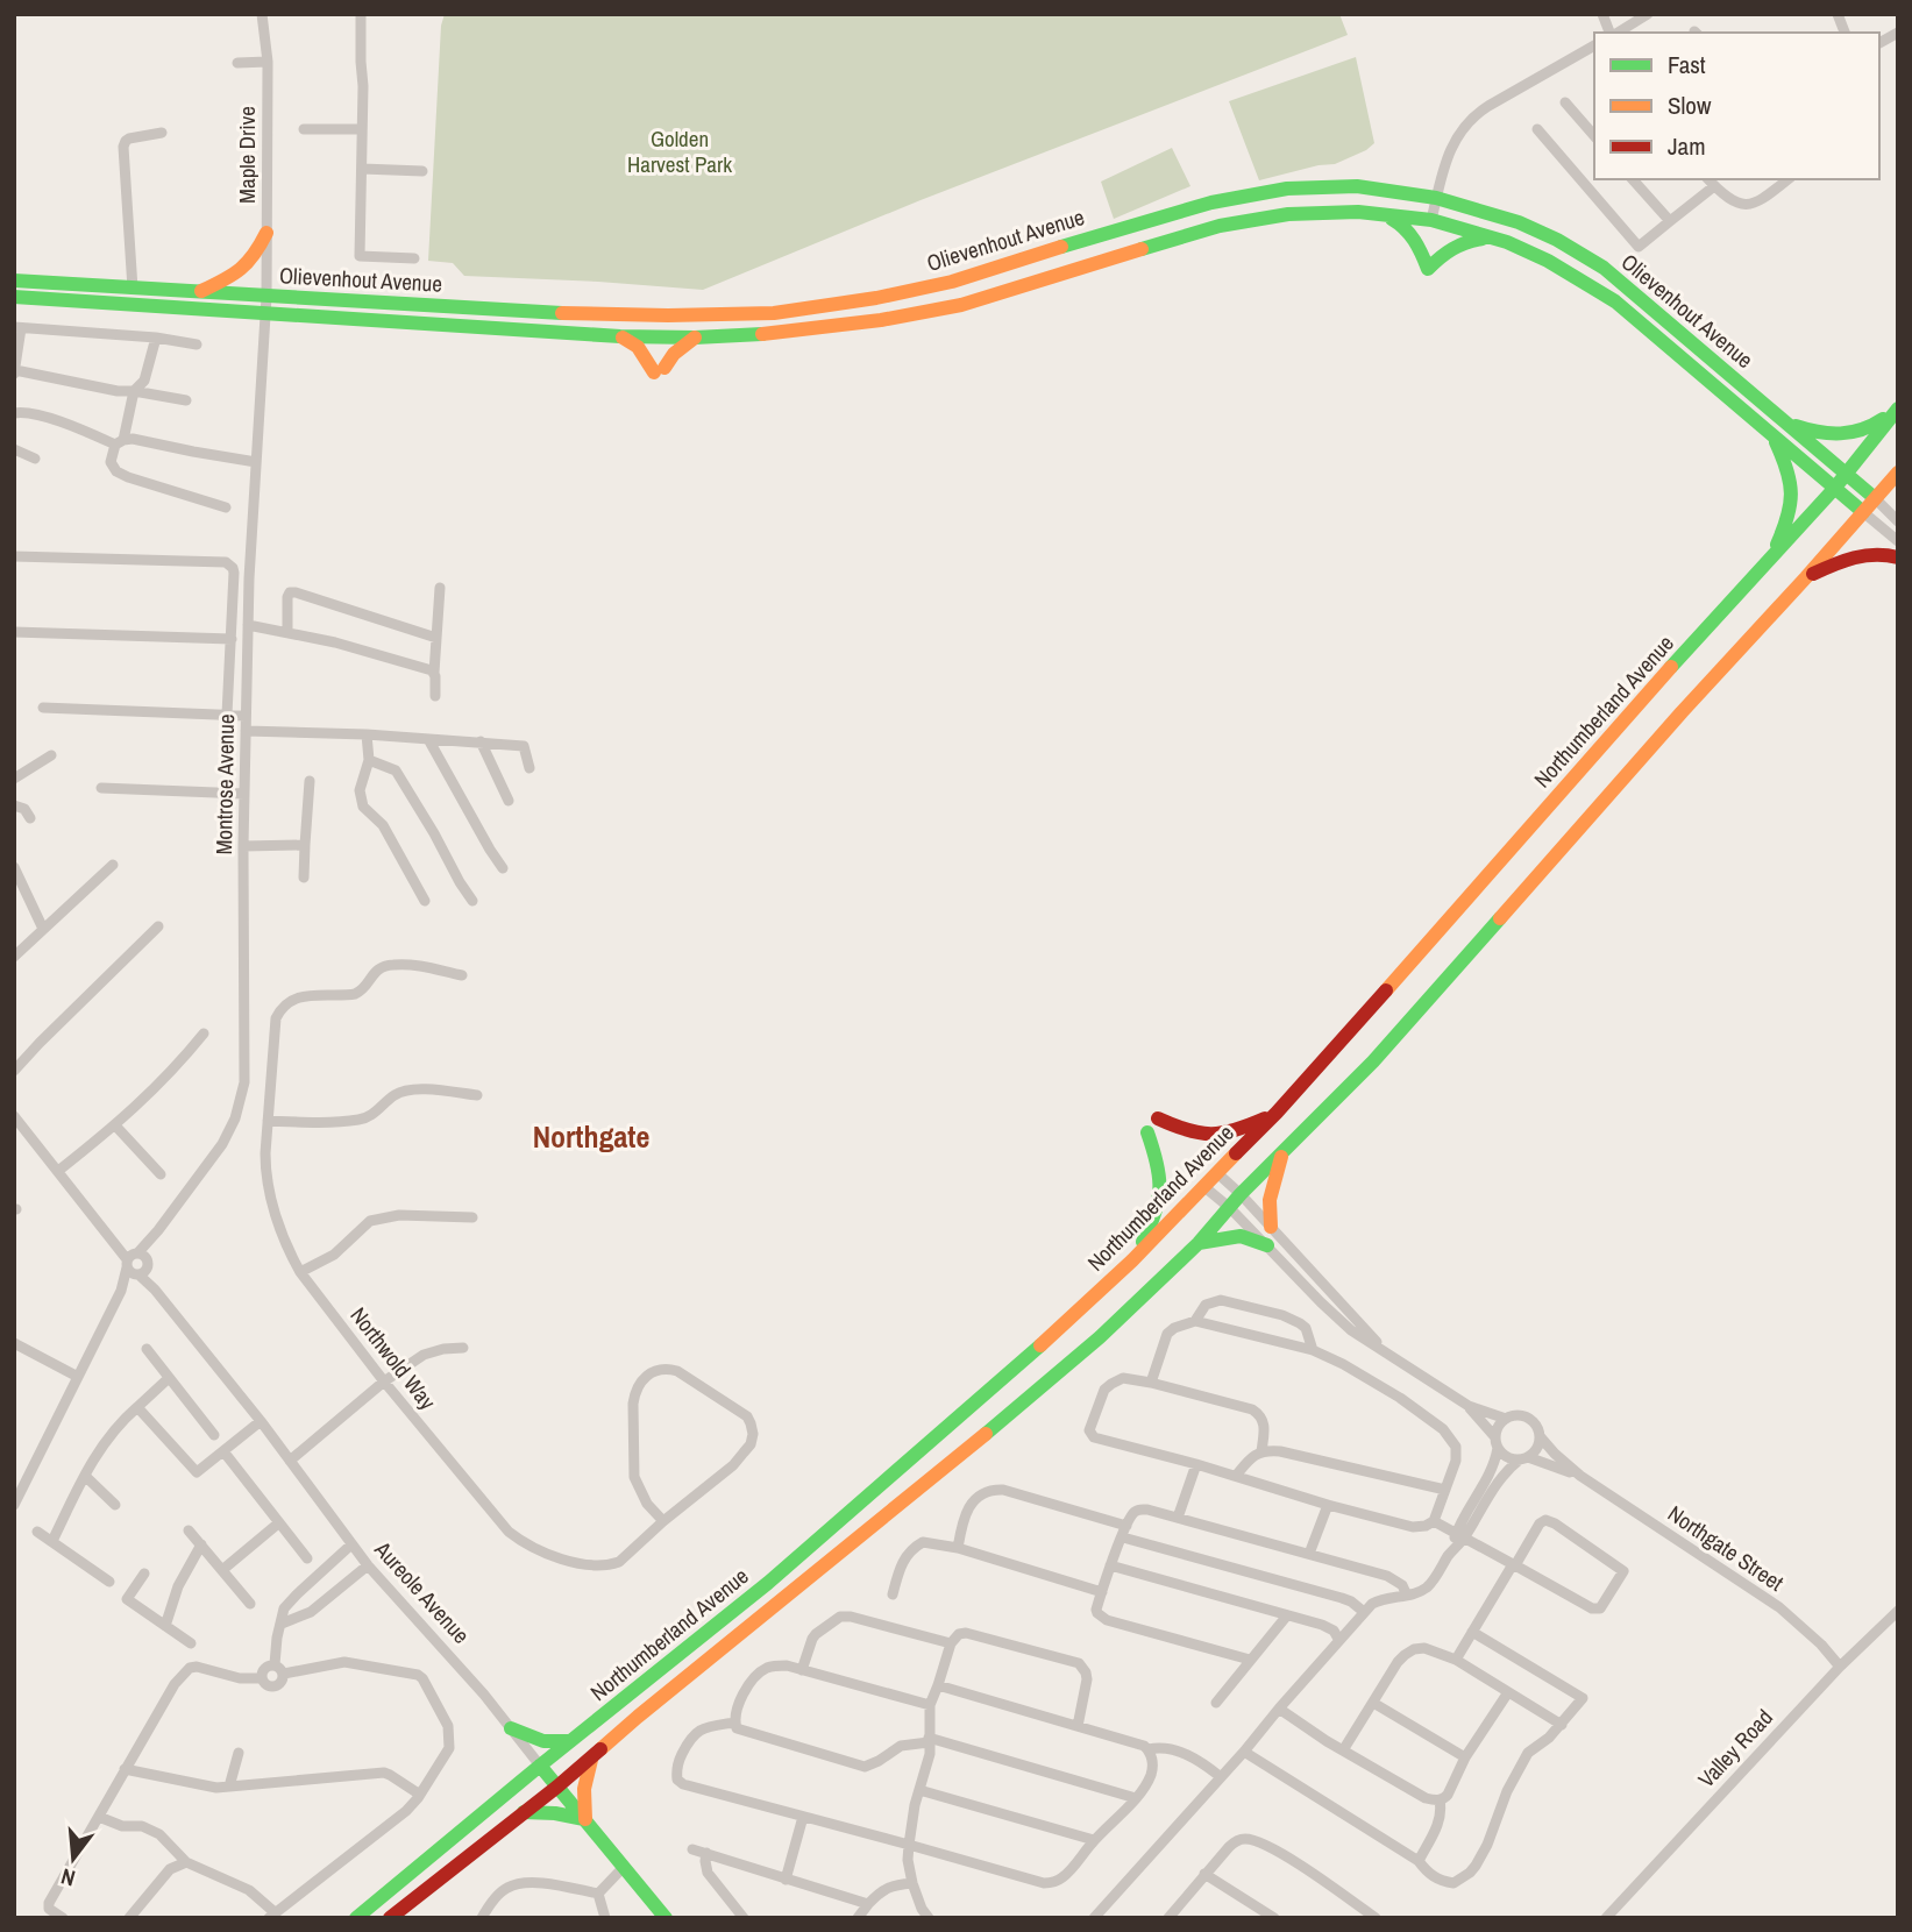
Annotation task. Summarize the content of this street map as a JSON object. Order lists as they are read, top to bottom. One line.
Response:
{"streets":{"main road":["Olievenhout Avenue","Northumberland Avenue","Aureole Avenue"],"street":["Maple Drive","Montrose Avenue","Northwold Way","Northgate Street","Valley Road"]},"crossings":[["Maple Drive","Olievenhout Avenue"],["Maple Drive","Montrose Avenue"],["Olievenhout Avenue","Northumberland Avenue"],["Olievenhout Avenue","Montrose Avenue"],["Northumberland Avenue","Aureole Avenue"],["Montrose Avenue","Aureole Avenue"],["Northgate Street","Valley Road"]],"districts":["Northgate"],"parks":["Golden Harvest Park"],"legend":["Fast","Slow","Jam"],"north":"bottom"}
